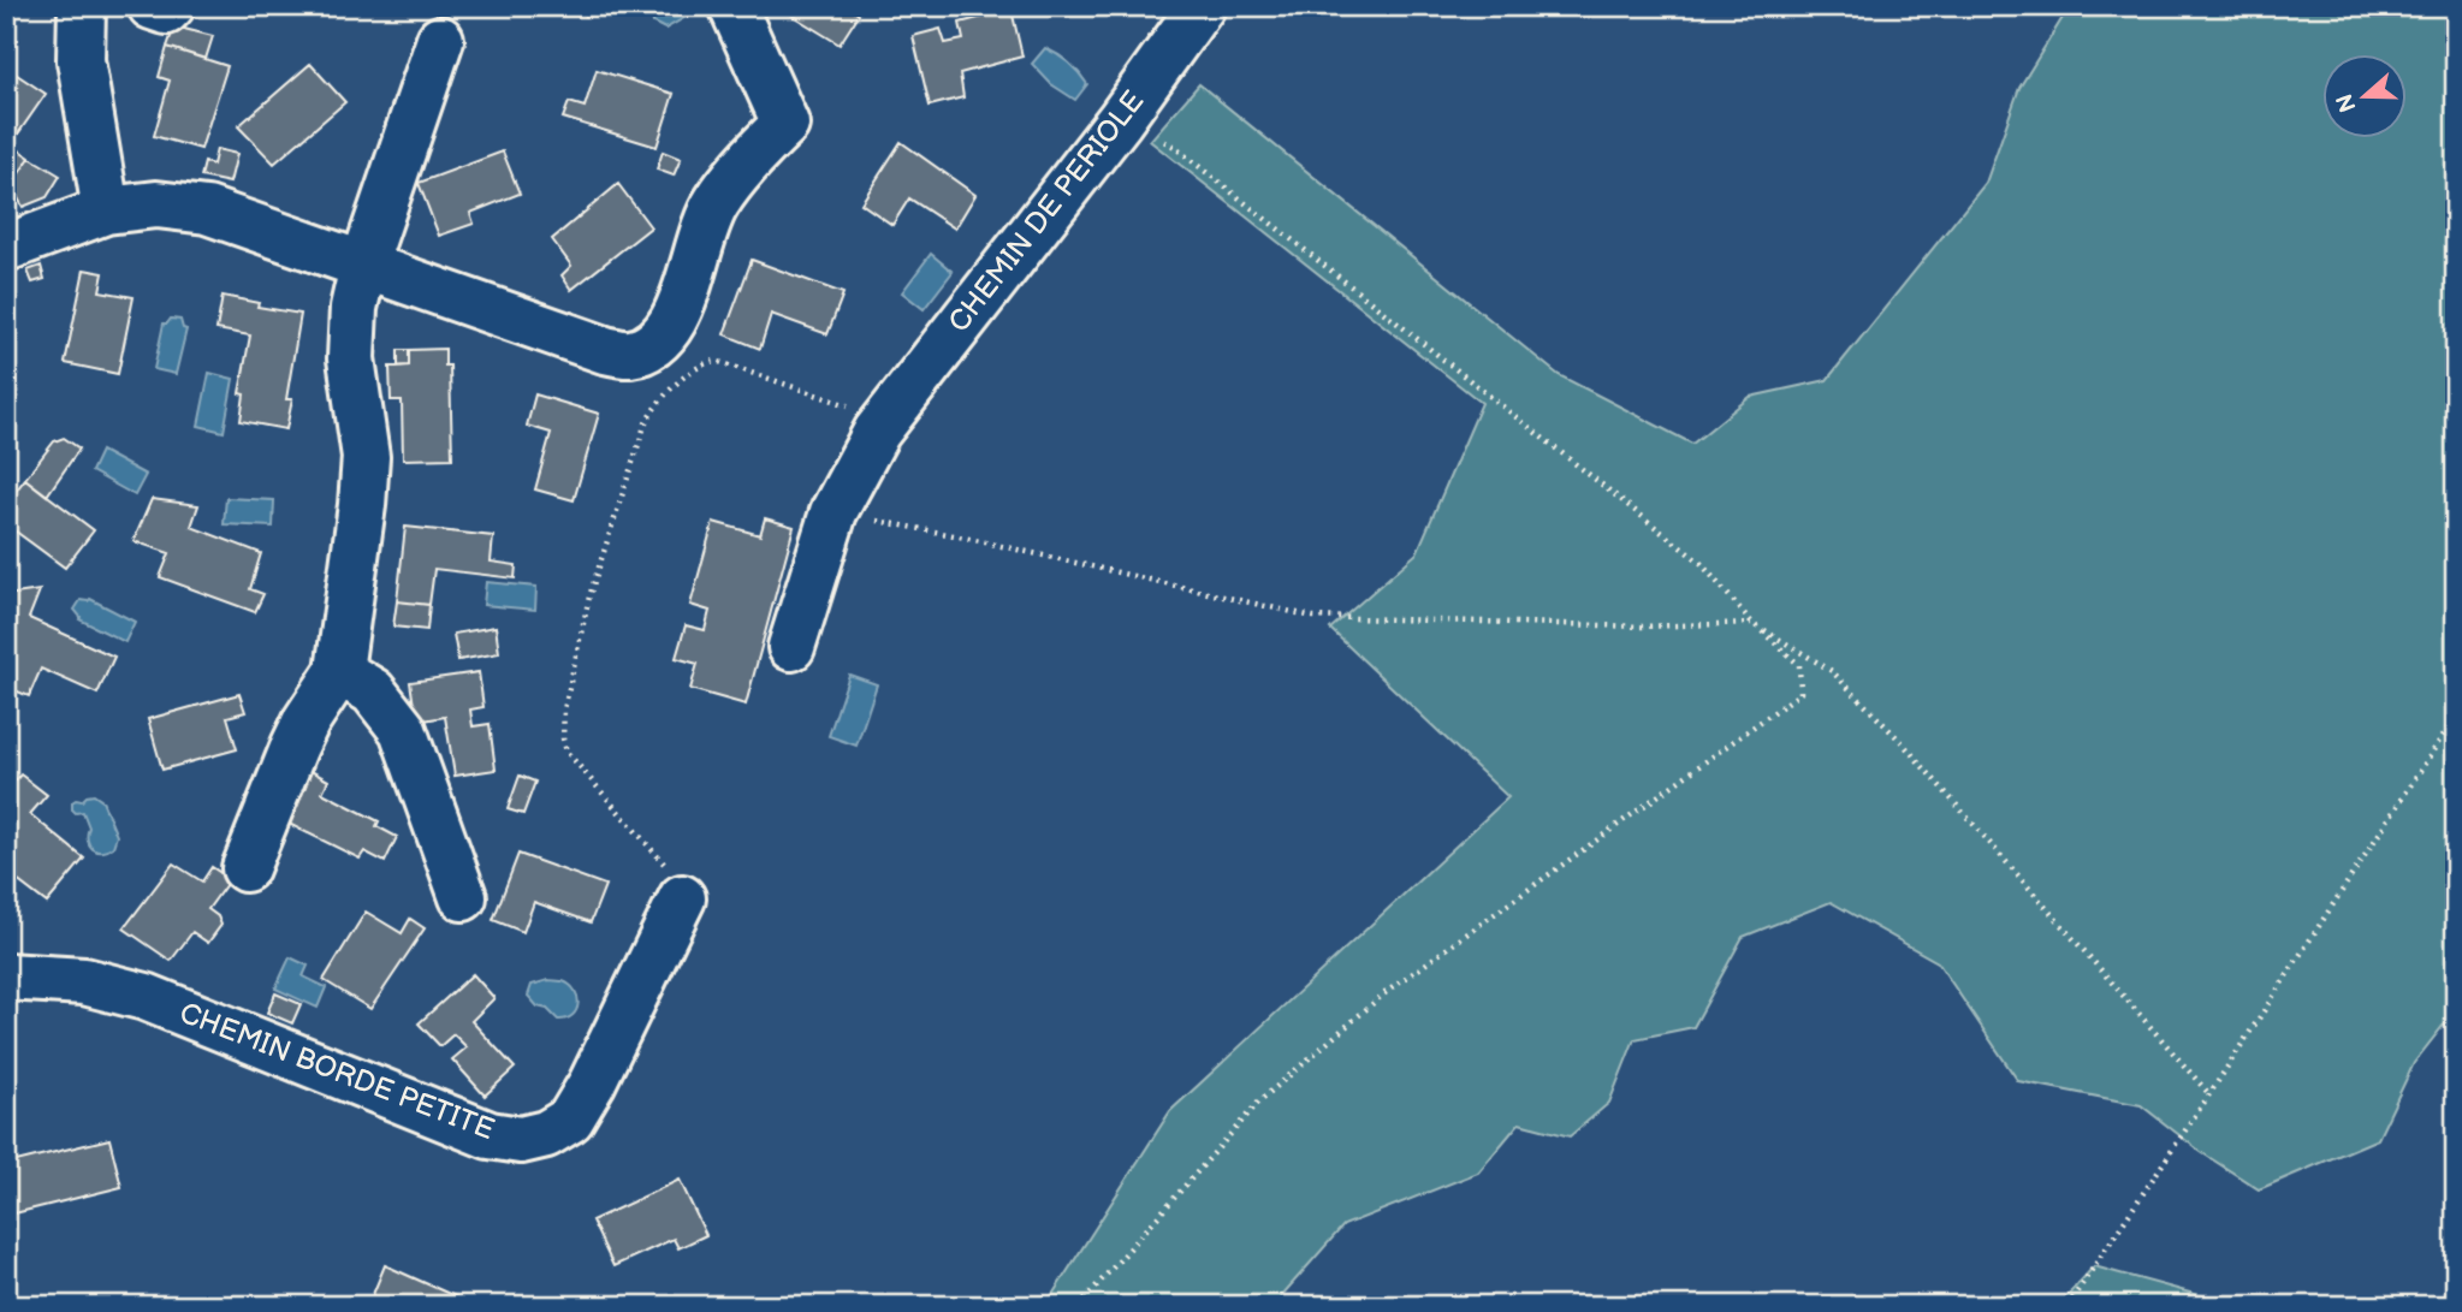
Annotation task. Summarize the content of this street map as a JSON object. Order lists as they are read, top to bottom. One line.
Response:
{"streets":{"street":["CHEMIN DE PERIOLE","CHEMIN BORDE PETITE"]},"north":"left"}
